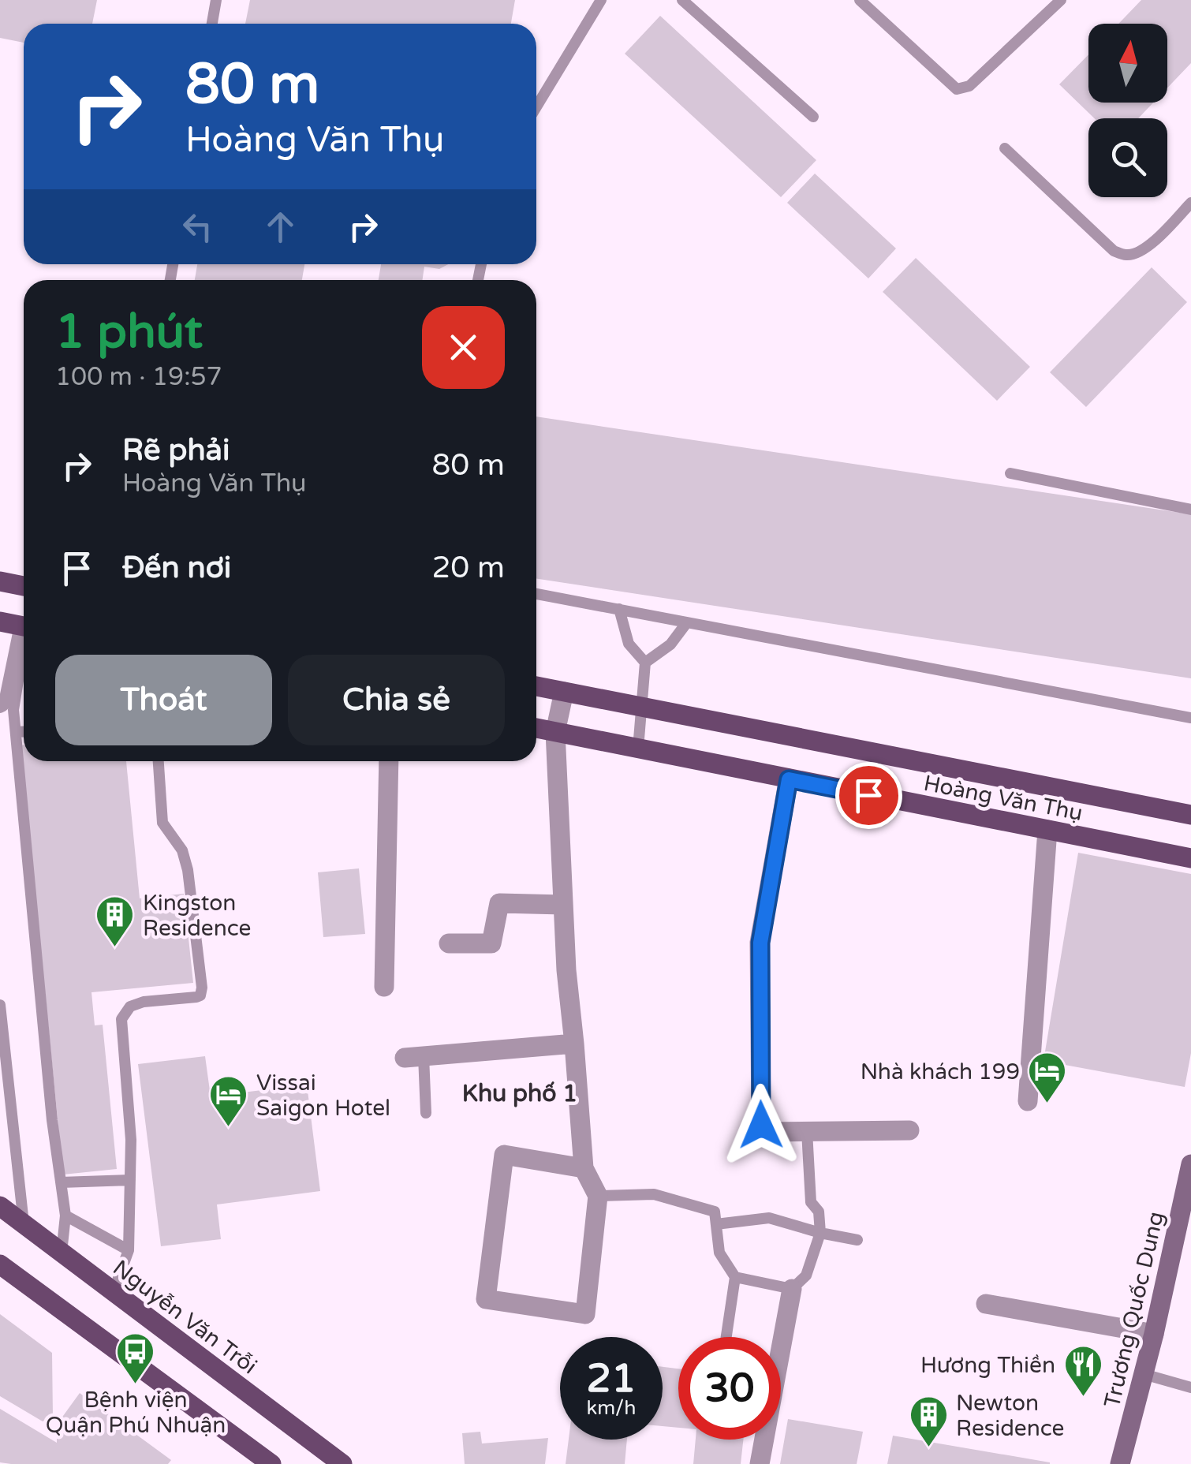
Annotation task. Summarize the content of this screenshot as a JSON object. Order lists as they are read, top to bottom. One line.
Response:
{"streets":{"main road":["Hoàng Văn Thụ","Nguyễn Văn Trỗi"],"street":["Trương Quốc Dung"]},"districts":["Khu phố 1"],"places":{"building":["Kingston Residence","Newton Residence"],"hotel":["Nhà khách 199","Vissai Saigon Hotel"],"bus stop":["Bệnh viện Quận Phú Nhuận"],"restaurant":["Hương Thiền"]},"north":"top","page":{"turn":["80 m","Hoàng Văn Thụ"],"heading":["1 phút","100 m · 19:57"],"list":[{"name":"Rẽ phải","note":"Hoàng Văn Thụ","value":"80 m"},{"name":"Đến nơi","value":"20 m"}],"buttons":["Thoát","Chia sẻ"],"speed":"21 km/h","limit":"30"}}
